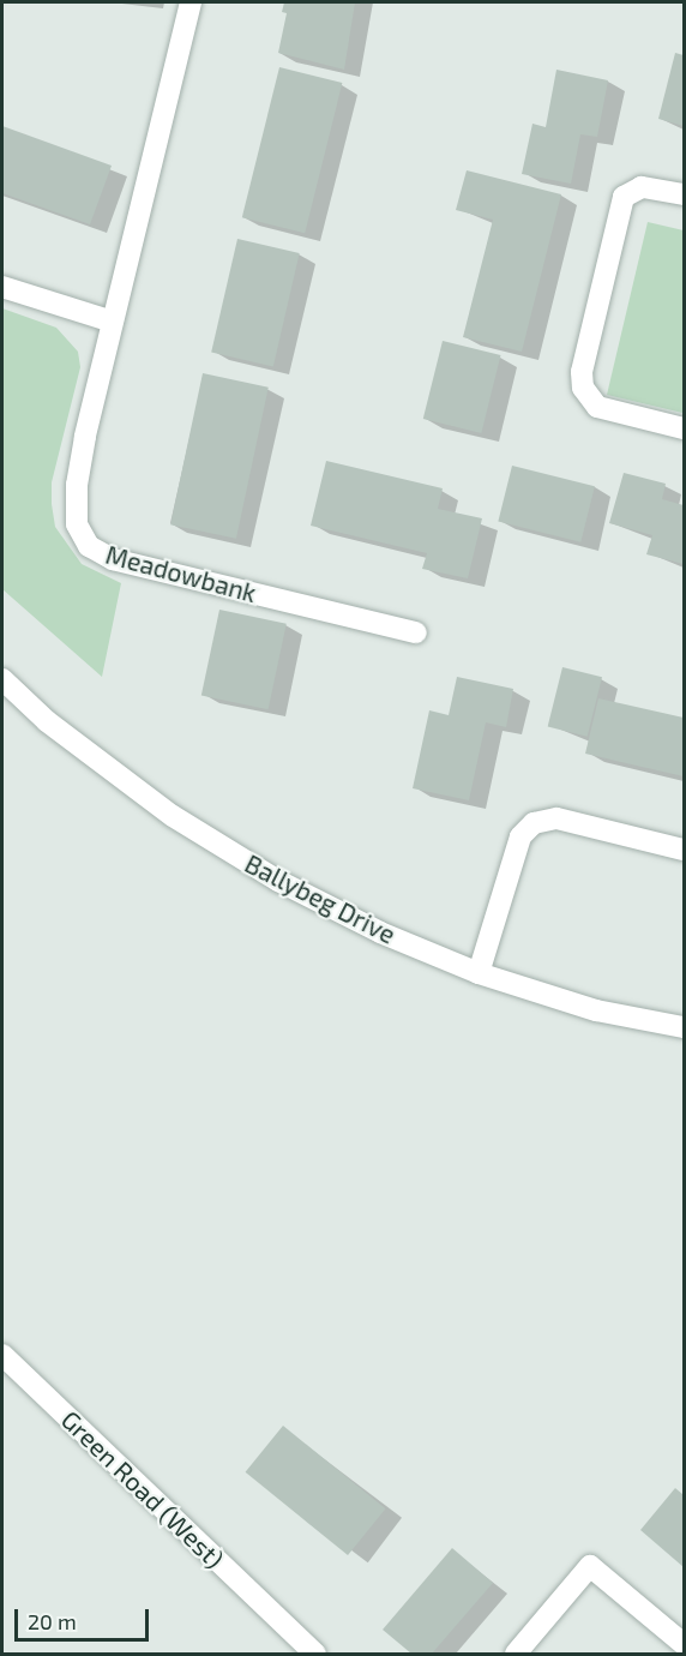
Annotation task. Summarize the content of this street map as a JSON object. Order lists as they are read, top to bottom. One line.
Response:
{"streets":{"street":["Meadowbank","Ballybeg Drive","Green Road (West)"]},"scale_bar":"20 m"}
